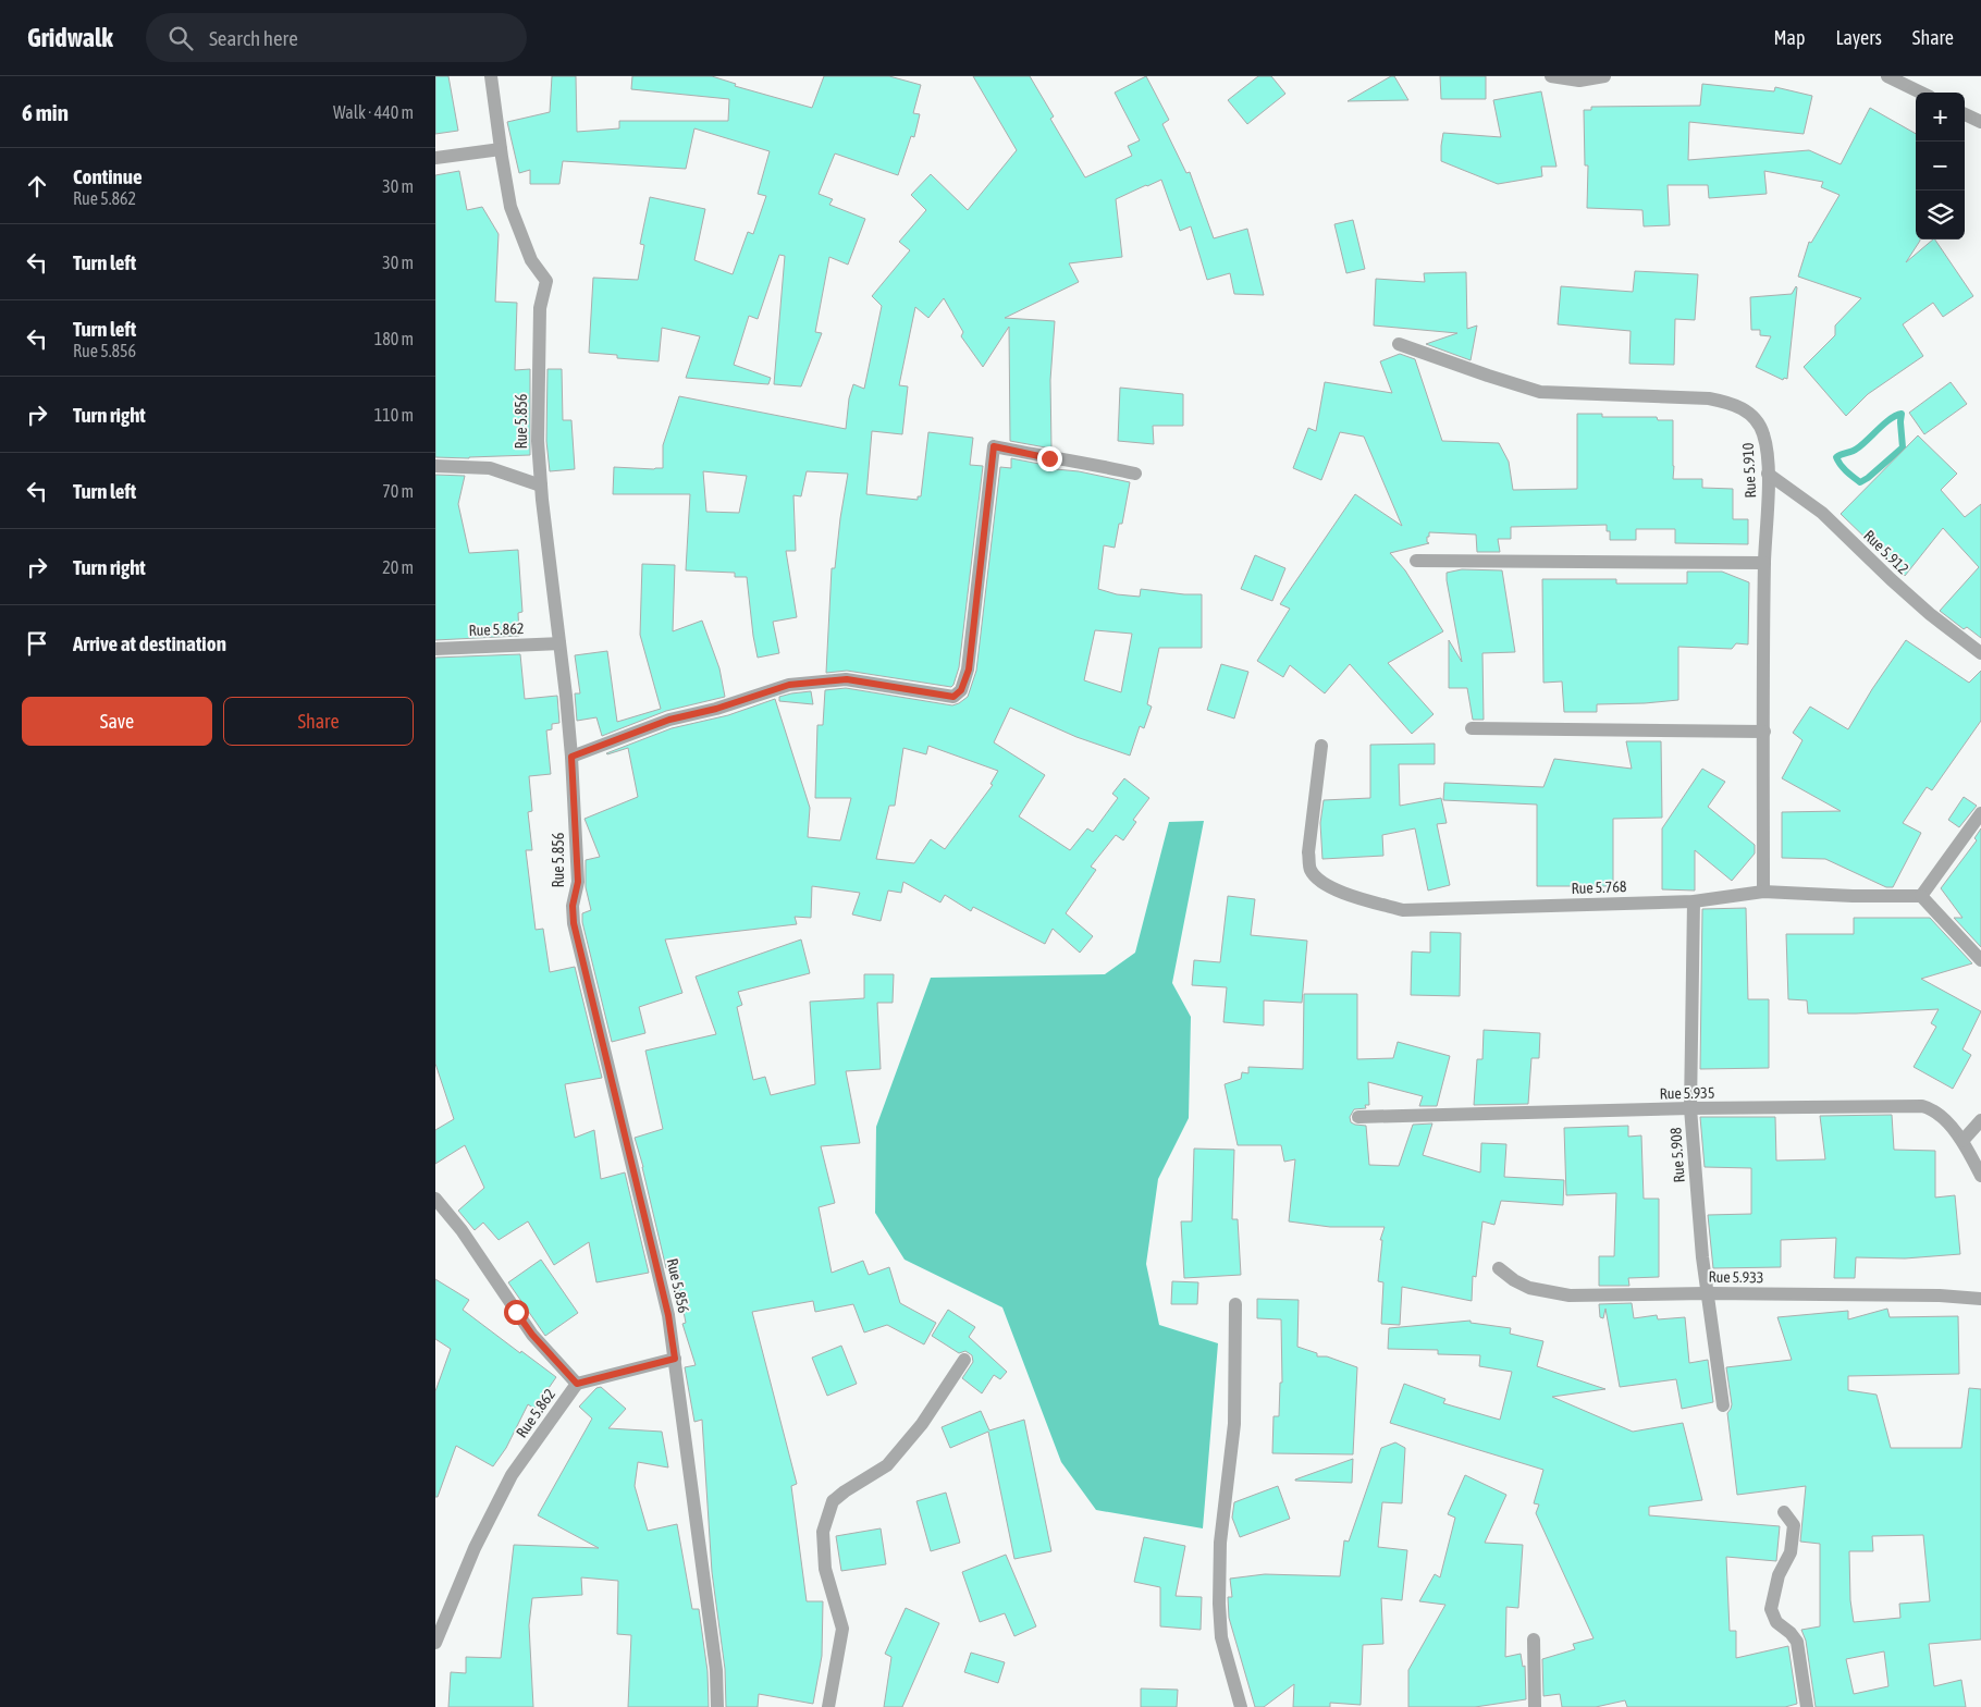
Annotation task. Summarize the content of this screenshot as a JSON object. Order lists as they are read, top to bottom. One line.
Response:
{"streets":{"street":["Rue 5.856","Rue 5.910","Rue 5.912","Rue 5.862","Rue 5.768","Rue 5.935","Rue 5.908","Rue 5.933"]},"crossings":[["Rue 5.856","Rue 5.862"],["Rue 5.910","Rue 5.912"],["Rue 5.910","Rue 5.768"],["Rue 5.768","Rue 5.908"],["Rue 5.935","Rue 5.908"],["Rue 5.908","Rue 5.933"]],"page":{"header":"Gridwalk","search":"Search here","nav":["Map","Layers","Share"],"heading":["6 min","Walk · 440 m"],"map_buttons":["+","−"],"list":[["Continue","Rue 5.862","30 m"],["Turn left","30 m"],["Turn left","Rue 5.856","180 m"],["Turn right","110 m"],["Turn left","70 m"],["Turn right","20 m"],"Arrive at destination"],"buttons":["Save","Share"]}}
